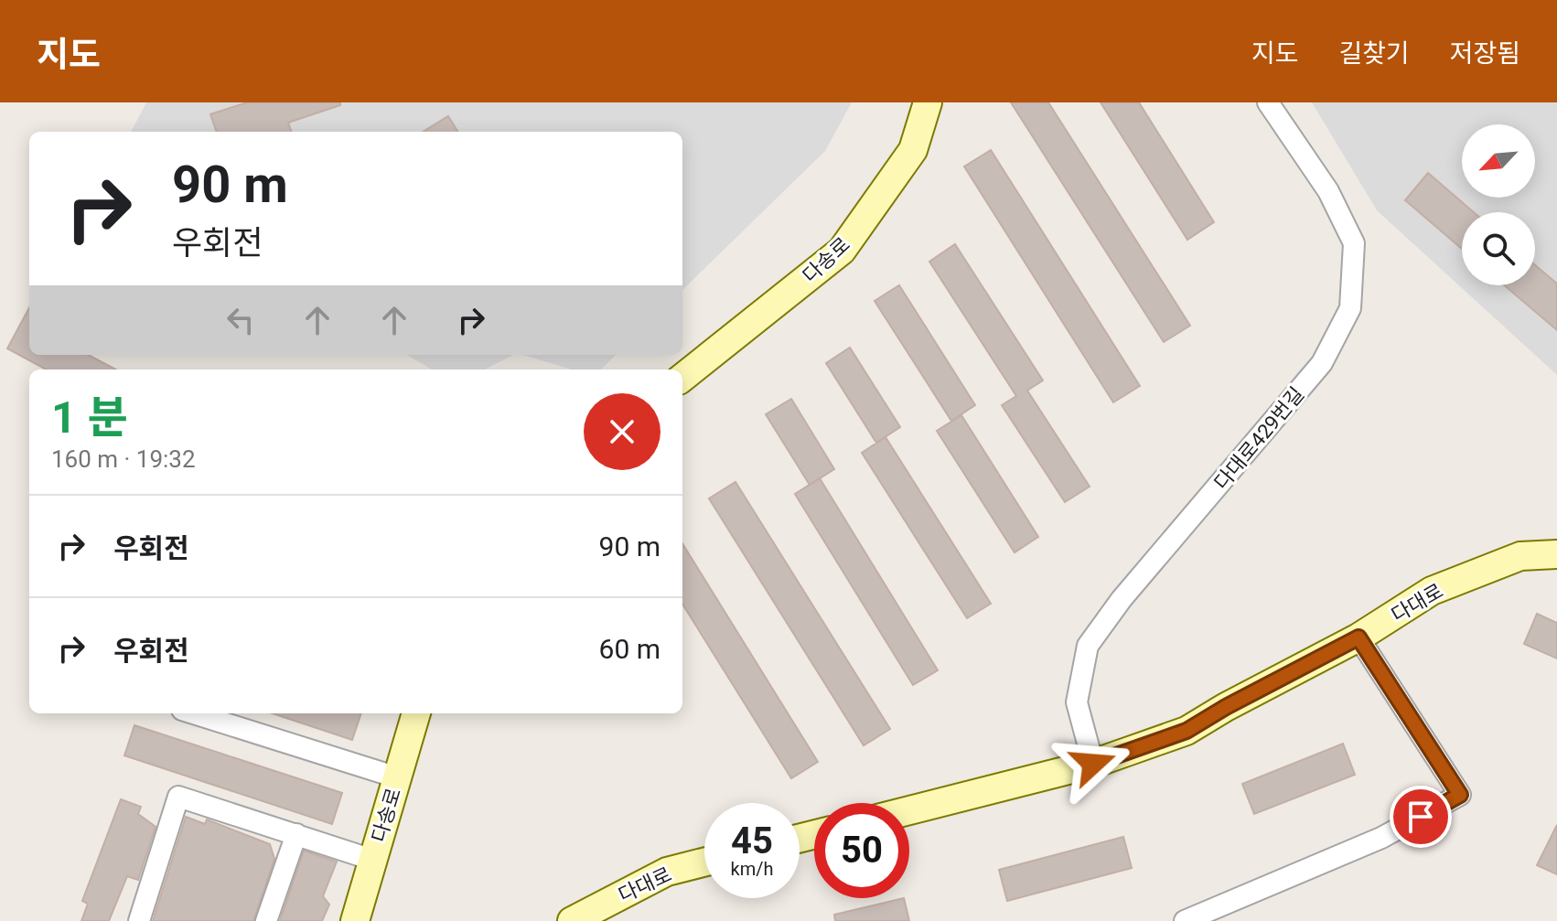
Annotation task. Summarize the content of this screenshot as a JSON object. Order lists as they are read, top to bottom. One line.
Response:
{"streets":{"main road":["다송로","다대로"],"street":["다대로429번길"]},"crossings":[["다대로429번길","다대로"]],"north":"bottom left","page":{"header":"지도","nav":["지도","길찾기","저장됨"],"turn":["90 m","우회전"],"heading":["1 분","160 m · 19:32"],"list":[{"name":"우회전","value":"90 m"},{"name":"우회전","value":"60 m"}],"speed":"45 km/h","limit":"50"}}
